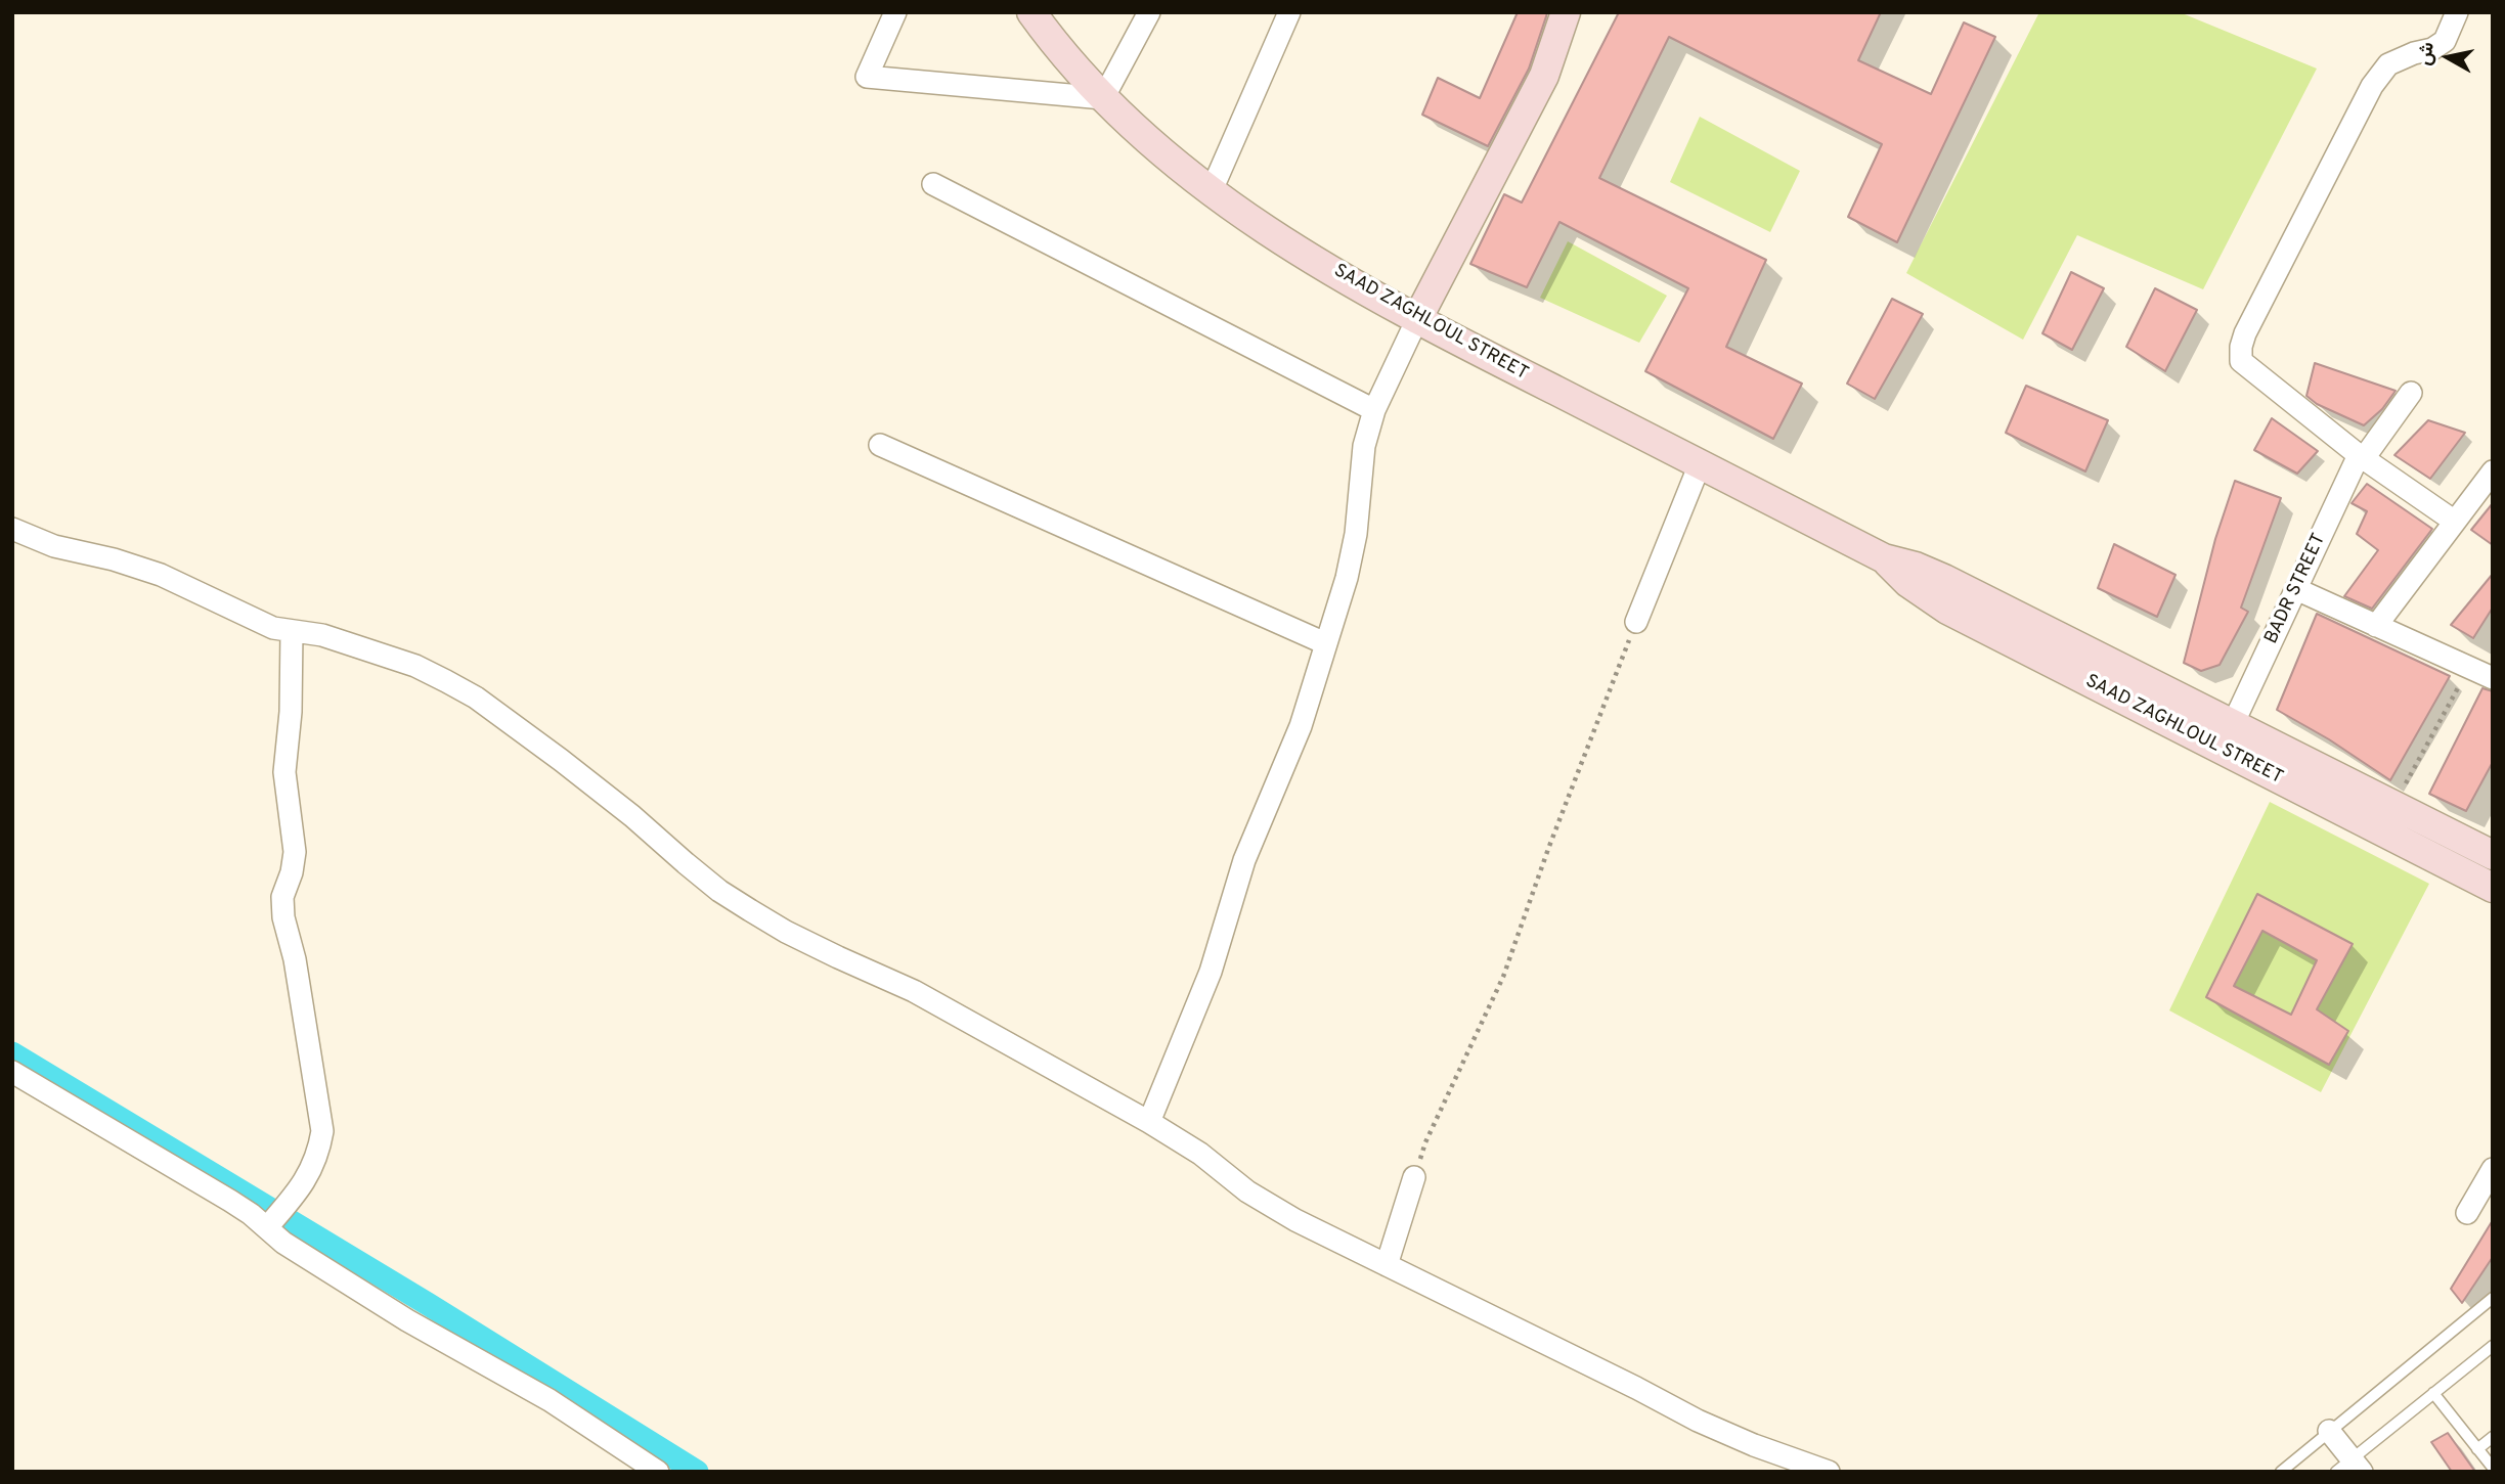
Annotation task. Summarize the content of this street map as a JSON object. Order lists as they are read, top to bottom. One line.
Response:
{"streets":{"main road":["SAAD ZAGHLOUL STREET"],"street":["BADR STREET"]},"crossings":[["SAAD ZAGHLOUL STREET","BADR STREET"]],"north":"left"}
